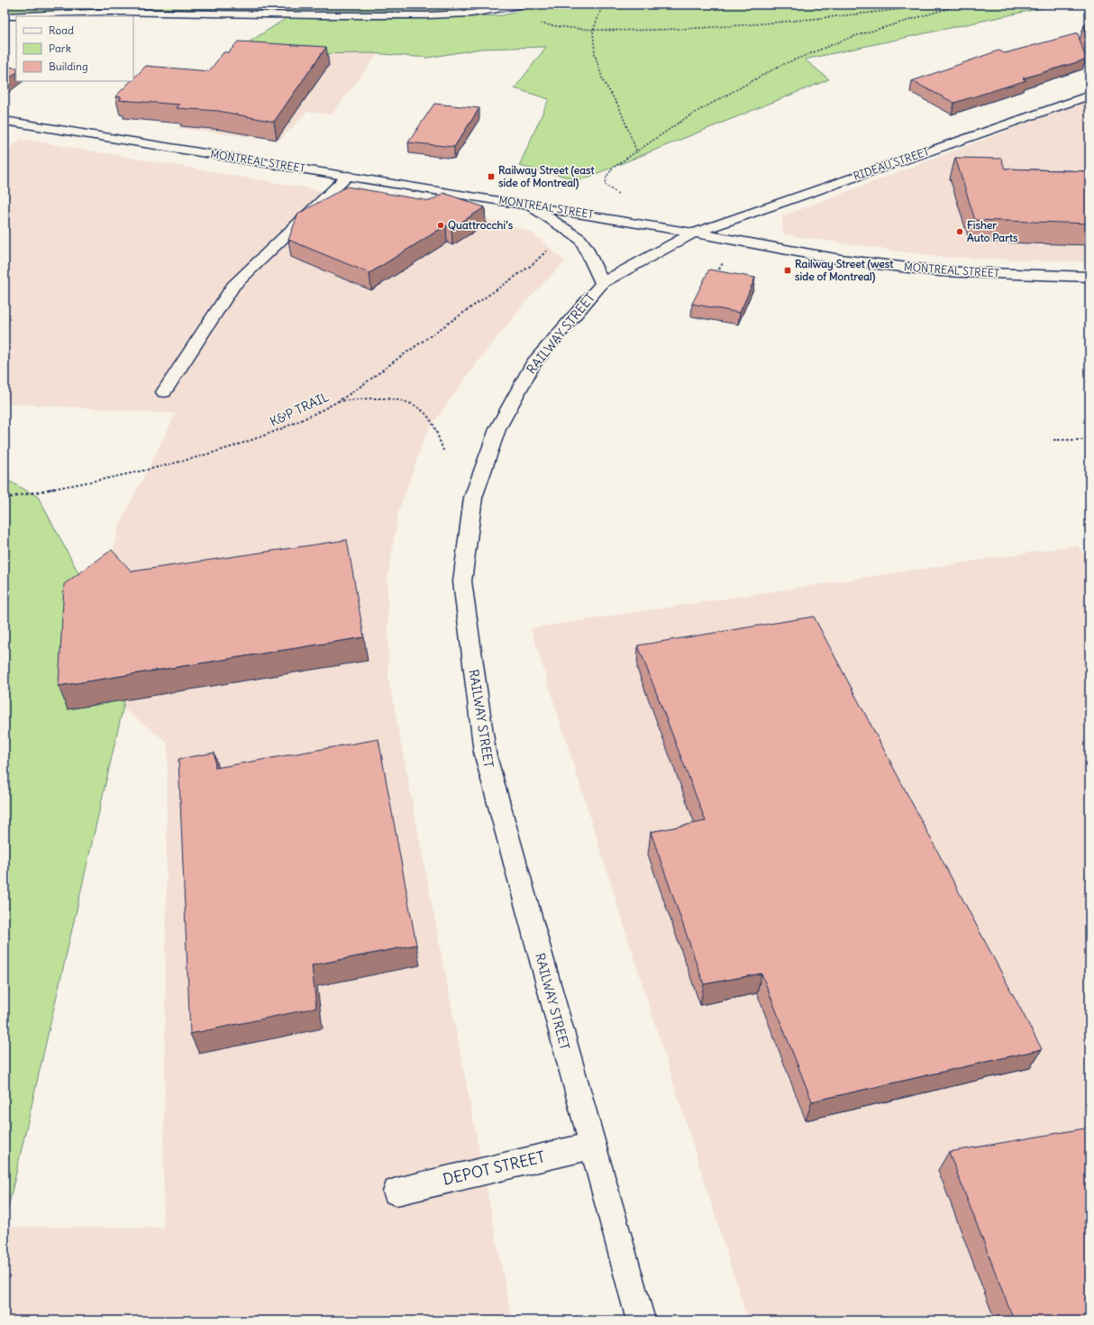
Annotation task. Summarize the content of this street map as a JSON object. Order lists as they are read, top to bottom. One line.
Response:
{"streets":{"street":["MONTREAL STREET","RIDEAU STREET","RAILWAY STREET","DEPOT STREET"],"path":["K&P TRAIL"]},"crossings":[["MONTREAL STREET","RIDEAU STREET"],["MONTREAL STREET","RAILWAY STREET"],["RIDEAU STREET","RAILWAY STREET"],["RAILWAY STREET","DEPOT STREET"]],"places":{"transit":["Railway Street (east side of Montreal)","Railway Street (west side of Montreal)"],"other":["Quattrocchi’s","Fisher Auto Parts"]},"legend":["Road","Park","Building"]}
